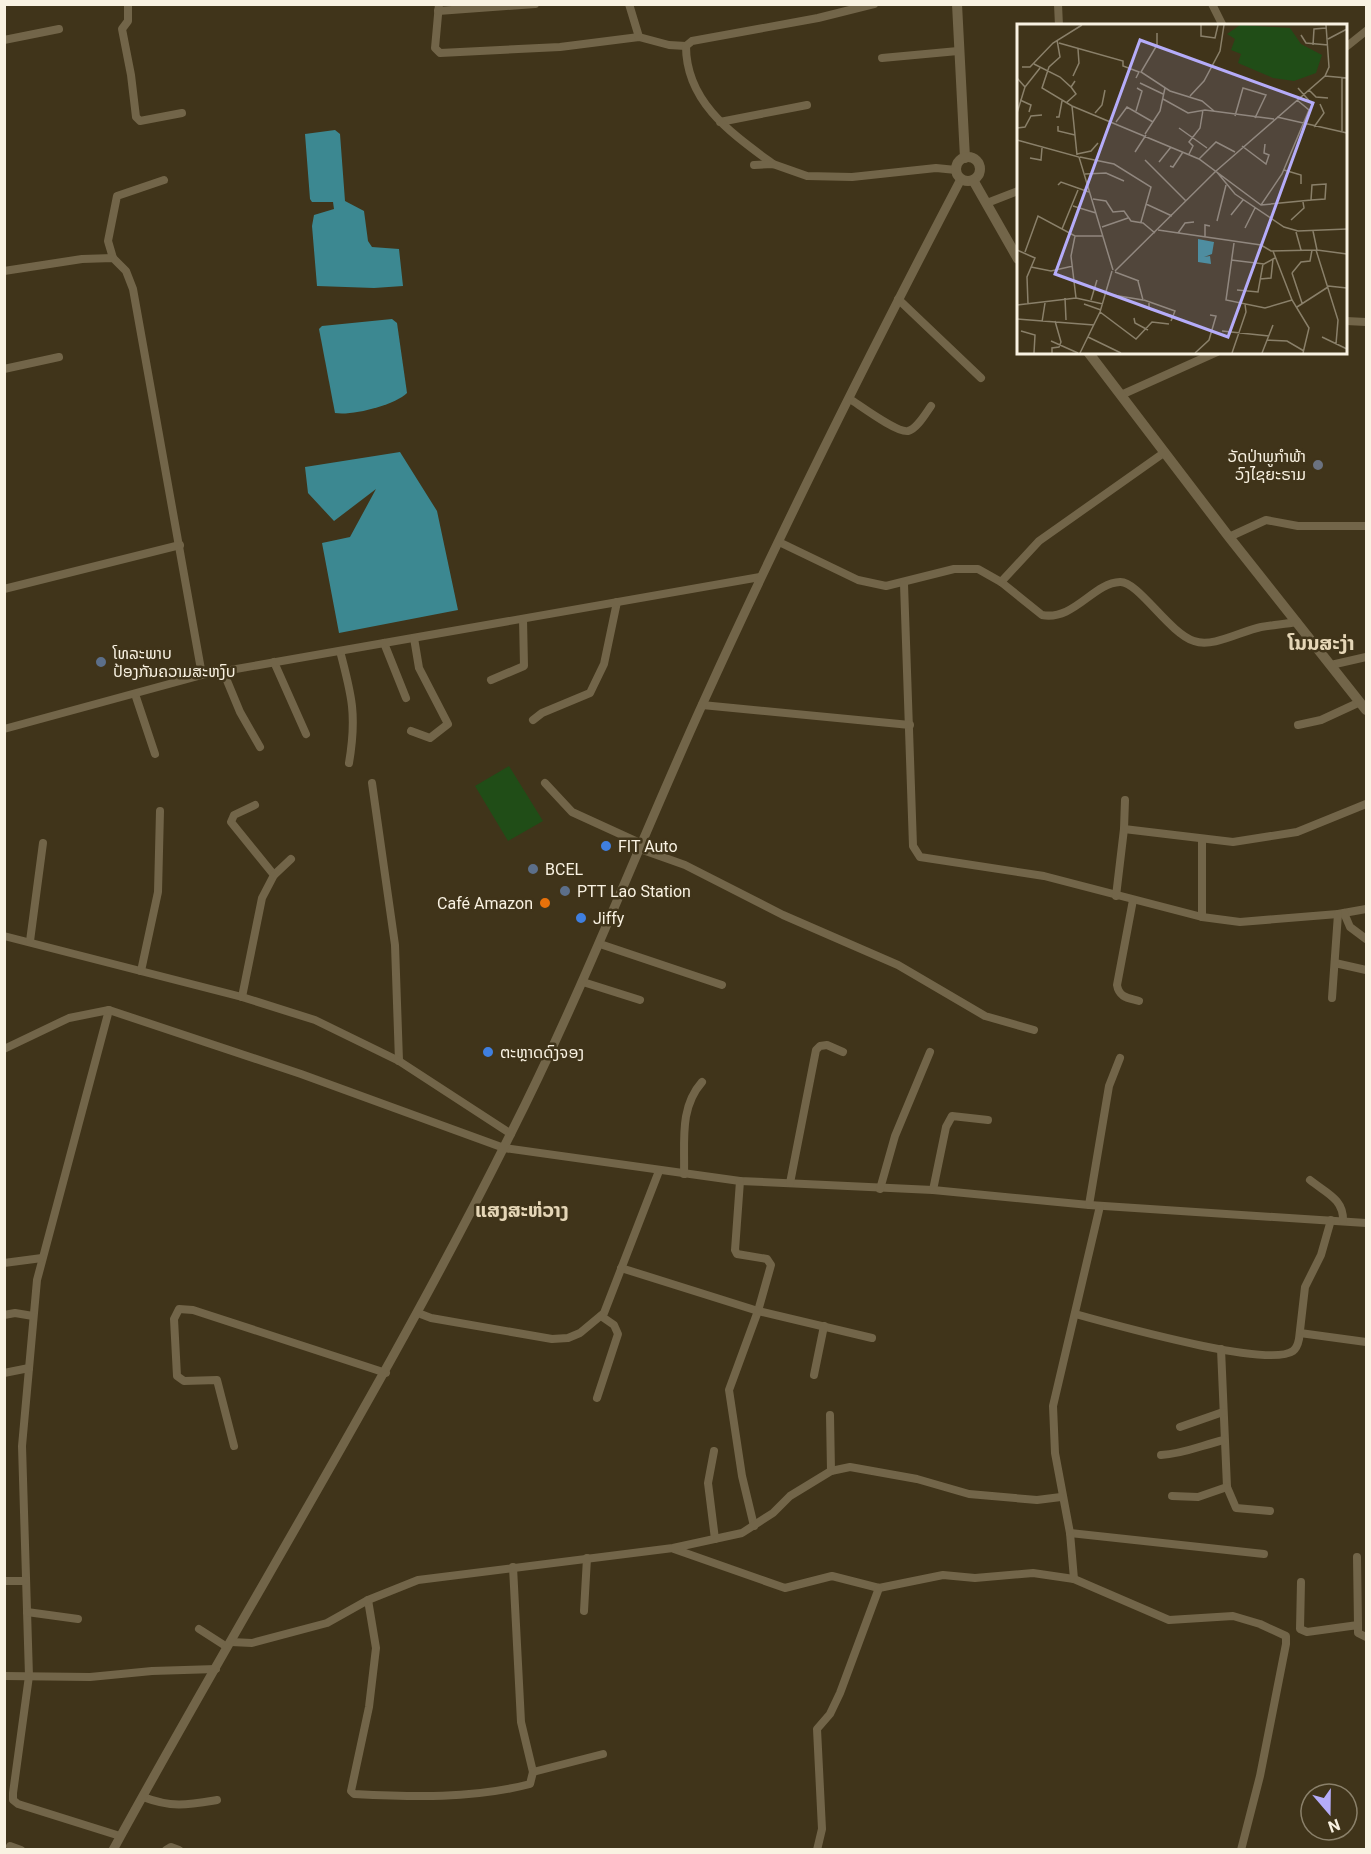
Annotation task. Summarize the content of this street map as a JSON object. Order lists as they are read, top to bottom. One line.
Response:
{"districts":["ໂນນສະງ່າ","ແສງສະຫ່ວາງ"],"places":["ວັດປ່າພູກຳພ້າ ວົງໄຊຍະຣາມ","ໂທລະພາບ ປ້ອງກັນຄວາມສະຫງົບ","FIT Auto","BCEL","PTT Lao Station","Café Amazon","Jiffy","ຕະຫຼາດດົງຈອງ"],"north":"bottom"}
